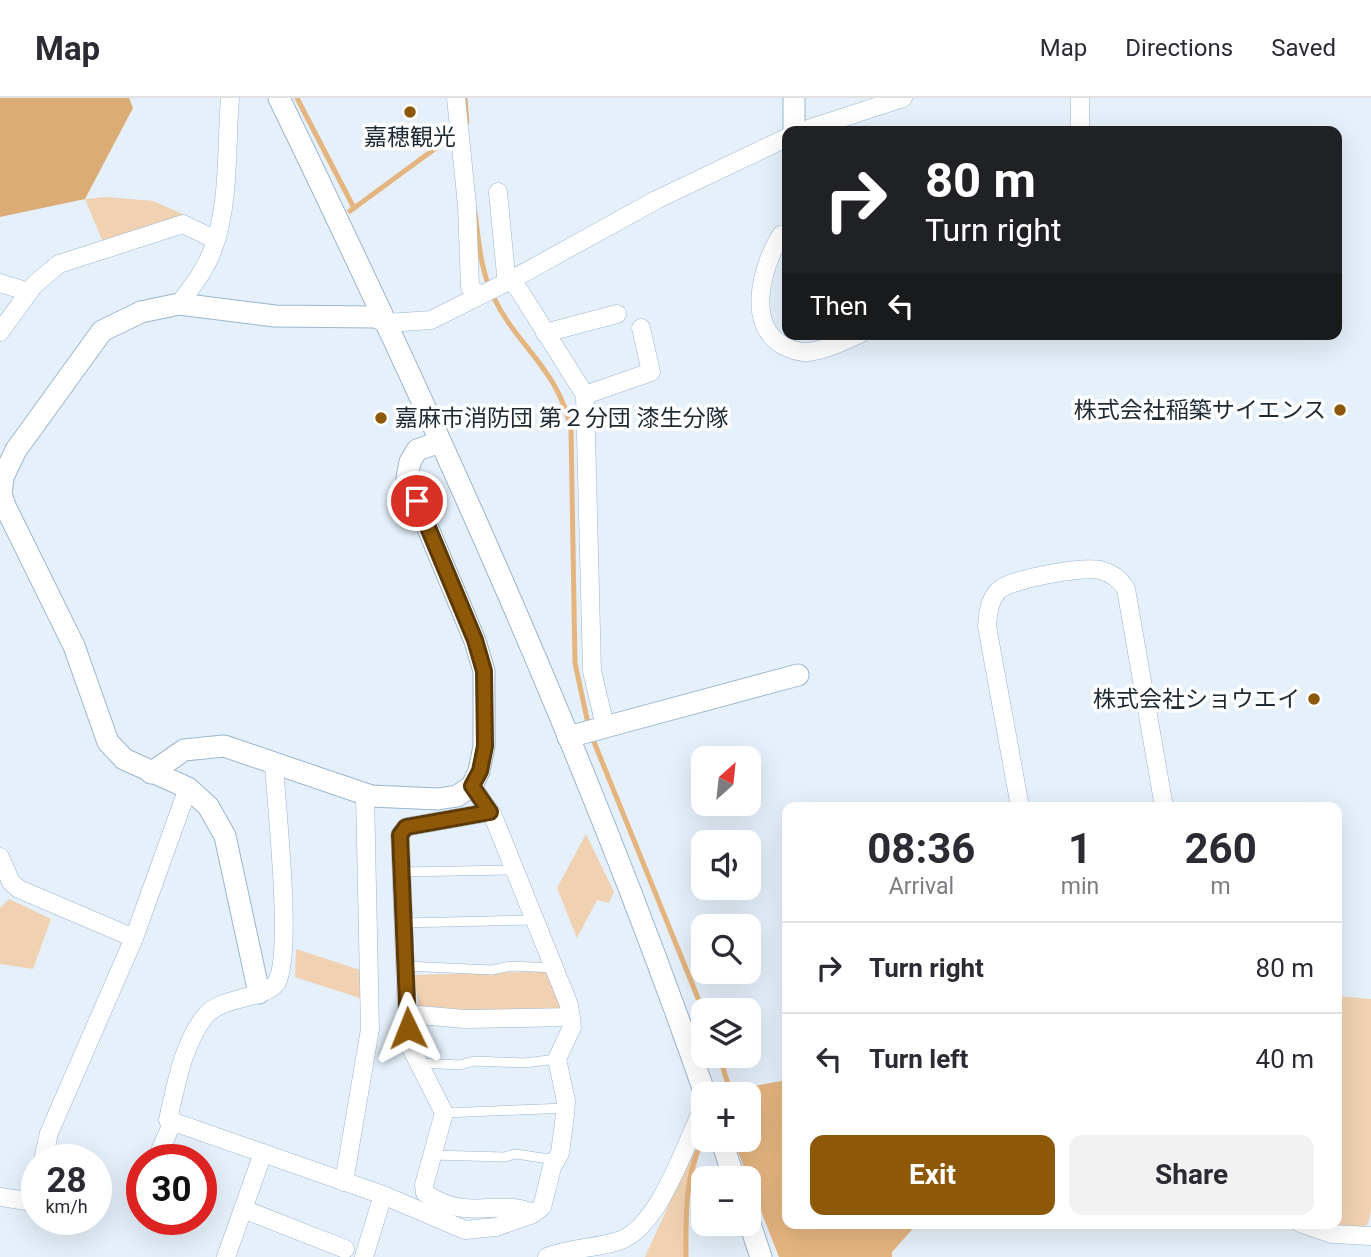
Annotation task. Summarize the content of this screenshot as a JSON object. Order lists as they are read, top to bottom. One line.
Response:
{"places":["嘉穂観光","株式会社稲築サイエンス","嘉麻市消防団 第２分団 漆生分隊","株式会社ショウエイ"],"north":"top right","page":{"header":"Map","nav":["Map","Directions","Saved"],"turn":["80 m","Turn right"],"then":"Then","map_buttons":["+","−"],"eta":["08:36","Arrival","1","min","260","m"],"list":[{"name":"Turn right","value":"80 m"},{"name":"Turn left","value":"40 m"}],"buttons":["Exit","Share"],"speed":"28 km/h","limit":"30"}}
